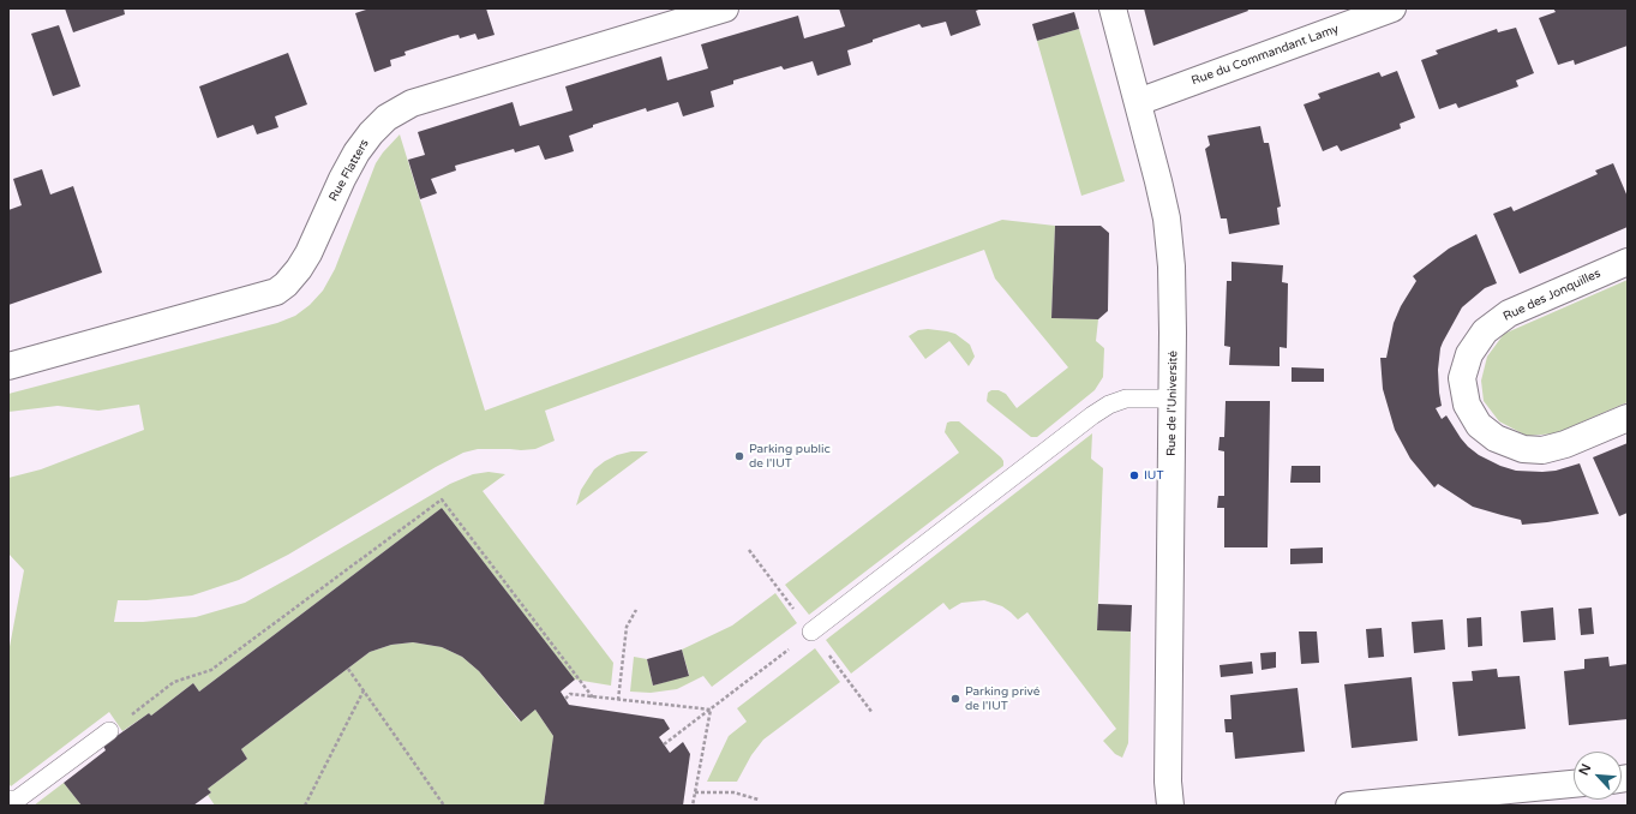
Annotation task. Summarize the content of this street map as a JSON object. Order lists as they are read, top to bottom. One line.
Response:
{"streets":{"street":["Rue du Commandant Lamy","Rue Flatters","Rue des Jonquilles","Rue de l'Université"]},"crossings":[["Rue du Commandant Lamy","Rue de l'Université"]],"places":["Parking public de l'IUT","IUT","Parking privé de l'IUT"],"north":"top left"}
